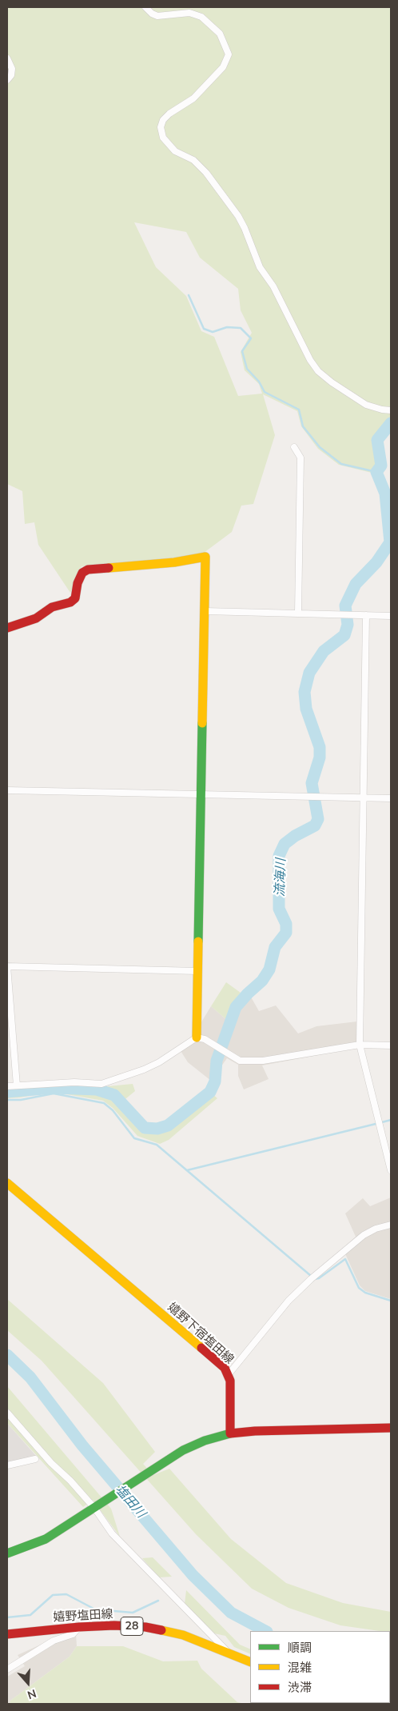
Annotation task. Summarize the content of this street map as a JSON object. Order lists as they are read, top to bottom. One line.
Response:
{"streets":{"street":["嬉野下宿塩田線","嬉野塩田線","28"]},"water":["流海川","塩田川"],"legend":["順調","混雑","渋滞"],"north":"bottom"}
